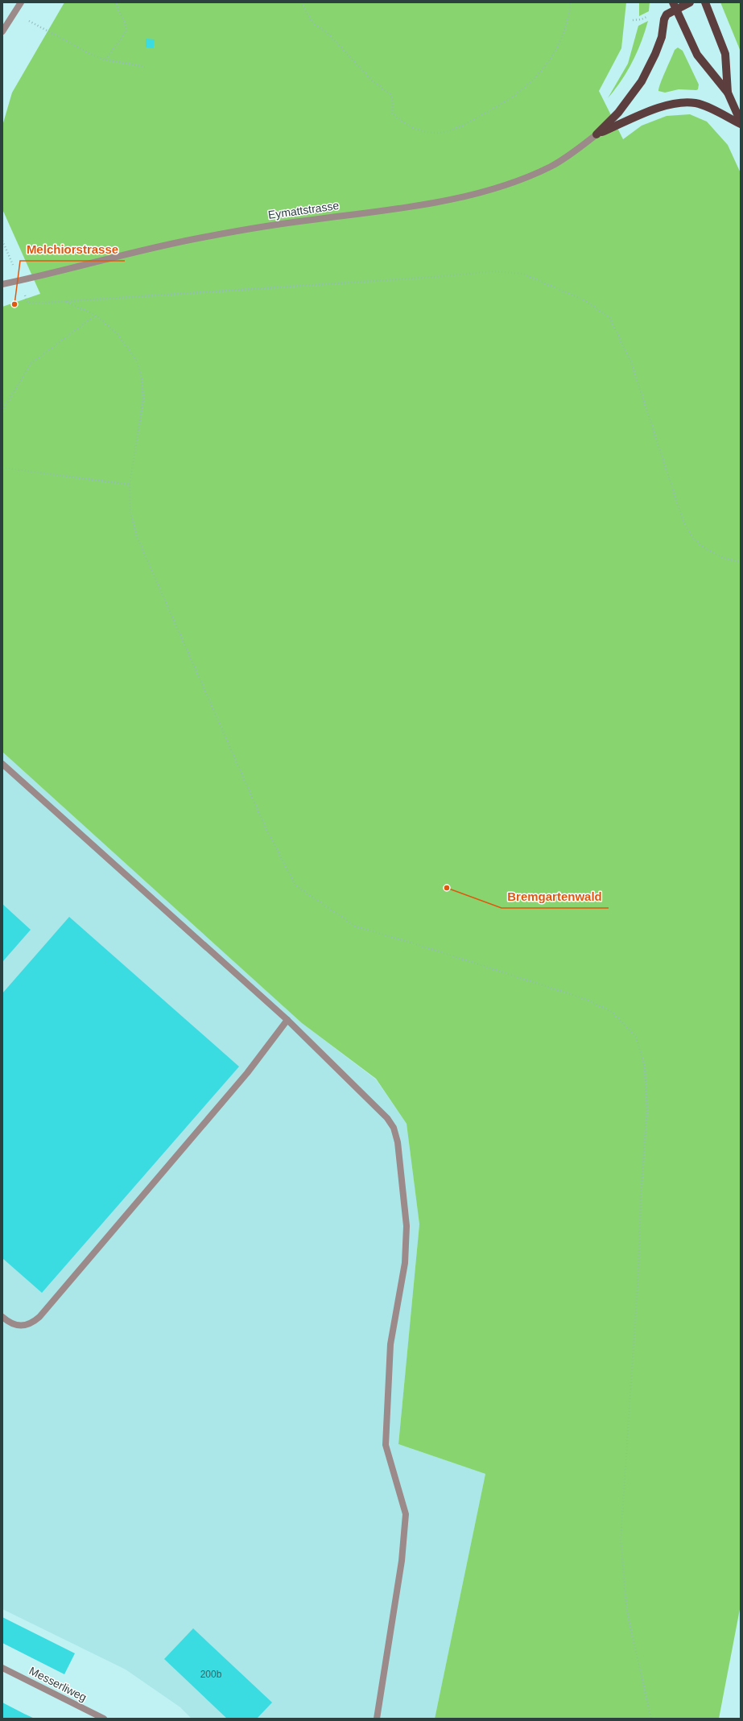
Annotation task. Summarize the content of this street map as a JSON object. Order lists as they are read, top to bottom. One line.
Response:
{"streets":{"street":["Eymattstrasse","Messerliweg"]},"places":["Melchiorstrasse","Bremgartenwald"],"house_numbers":["200b"]}
